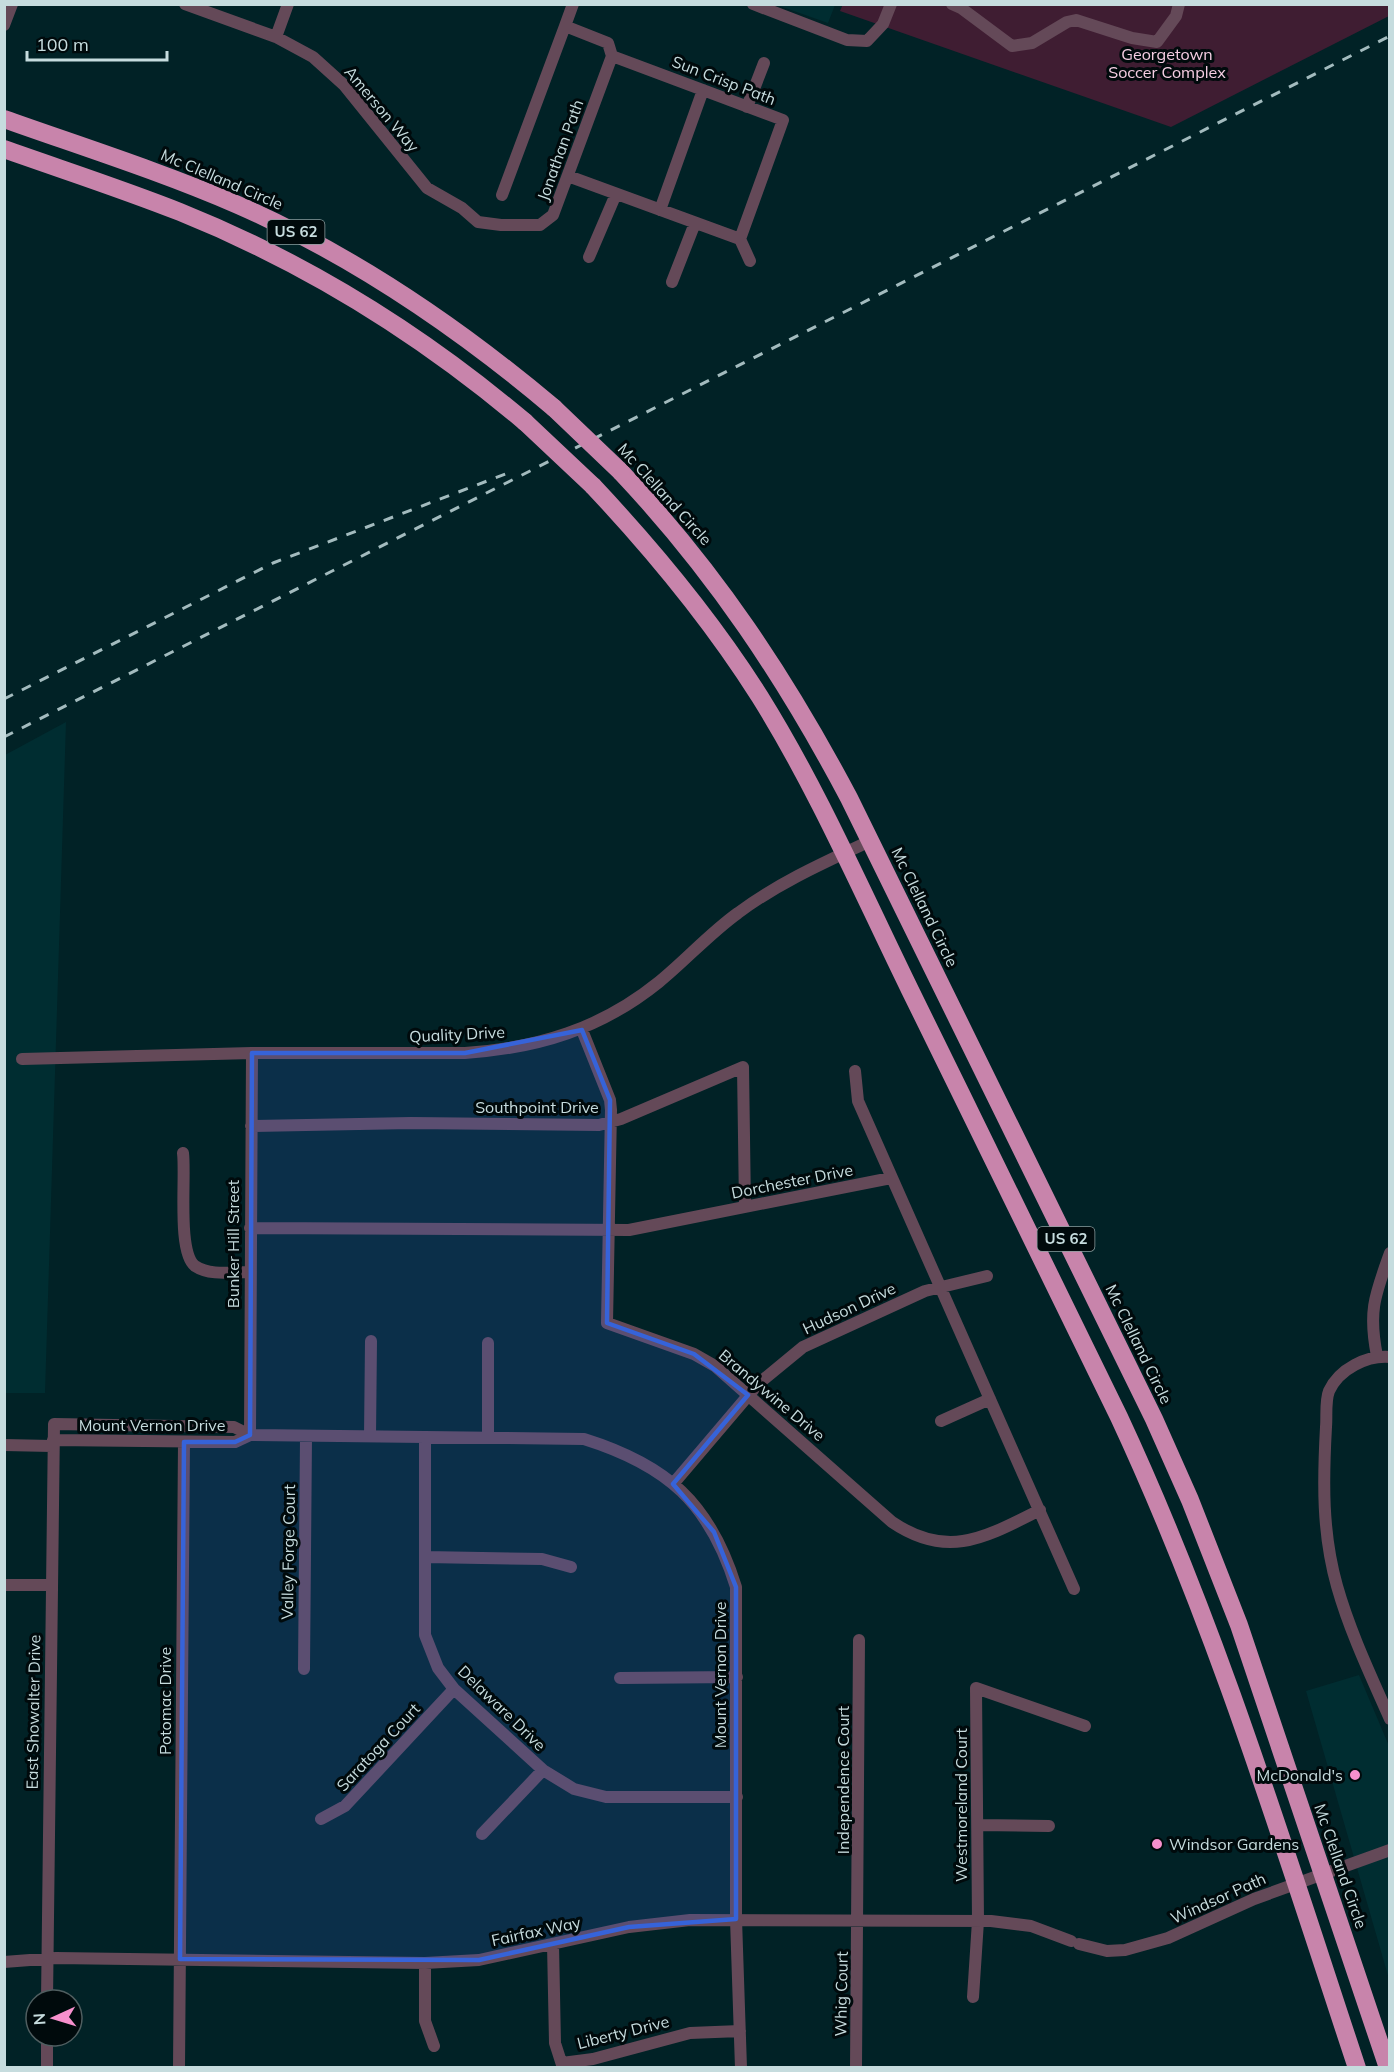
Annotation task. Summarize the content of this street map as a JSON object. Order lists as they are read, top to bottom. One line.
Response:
{"streets":{"highway":["Mc Clelland Circle","US 62"],"street":["Sun Crisp Path","Amerson Way","Jonathan Path","Quality Drive","Southpoint Drive","Dorchester Drive","Bunker Hill Street","Hudson Drive","Brandywine Drive","Mount Vernon Drive","Valley Forge Court","Potomac Drive","Delaware Drive","East Showalter Drive","Saratoga Court","Independence Court","Westmoreland Court","Windsor Path","Fairfax Way","Whig Court","Liberty Drive"]},"crossings":[["Sun Crisp Path","Jonathan Path"],["Amerson Way","Jonathan Path"],["Mc Clelland Circle","Quality Drive"],["Mc Clelland Circle","Windsor Path"],["US 62","Quality Drive"],["US 62","Windsor Path"],["Quality Drive","Bunker Hill Street"],["Quality Drive","Brandywine Drive"],["Southpoint Drive","Dorchester Drive"],["Southpoint Drive","Bunker Hill Street"],["Southpoint Drive","Brandywine Drive"],["Dorchester Drive","Bunker Hill Street"],["Dorchester Drive","Brandywine Drive"],["Bunker Hill Street","Mount Vernon Drive"],["Hudson Drive","Brandywine Drive"],["Hudson Drive","Mount Vernon Drive"],["Mount Vernon Drive","Valley Forge Court"],["Mount Vernon Drive","Potomac Drive"],["Mount Vernon Drive","Delaware Drive"],["Mount Vernon Drive","East Showalter Drive"],["Mount Vernon Drive","Fairfax Way"],["Mount Vernon Drive","Liberty Drive"],["Potomac Drive","Fairfax Way"],["Delaware Drive","Saratoga Court"],["East Showalter Drive","Fairfax Way"],["Independence Court","Fairfax Way"],["Independence Court","Whig Court"],["Westmoreland Court","Fairfax Way"],["Windsor Path","Fairfax Way"],["Fairfax Way","Whig Court"],["Fairfax Way","Liberty Drive"]],"parks":["Georgetown Soccer Complex"],"places":["McDonald's","Windsor Gardens"],"scale_bar":"100 m","north":"left"}
